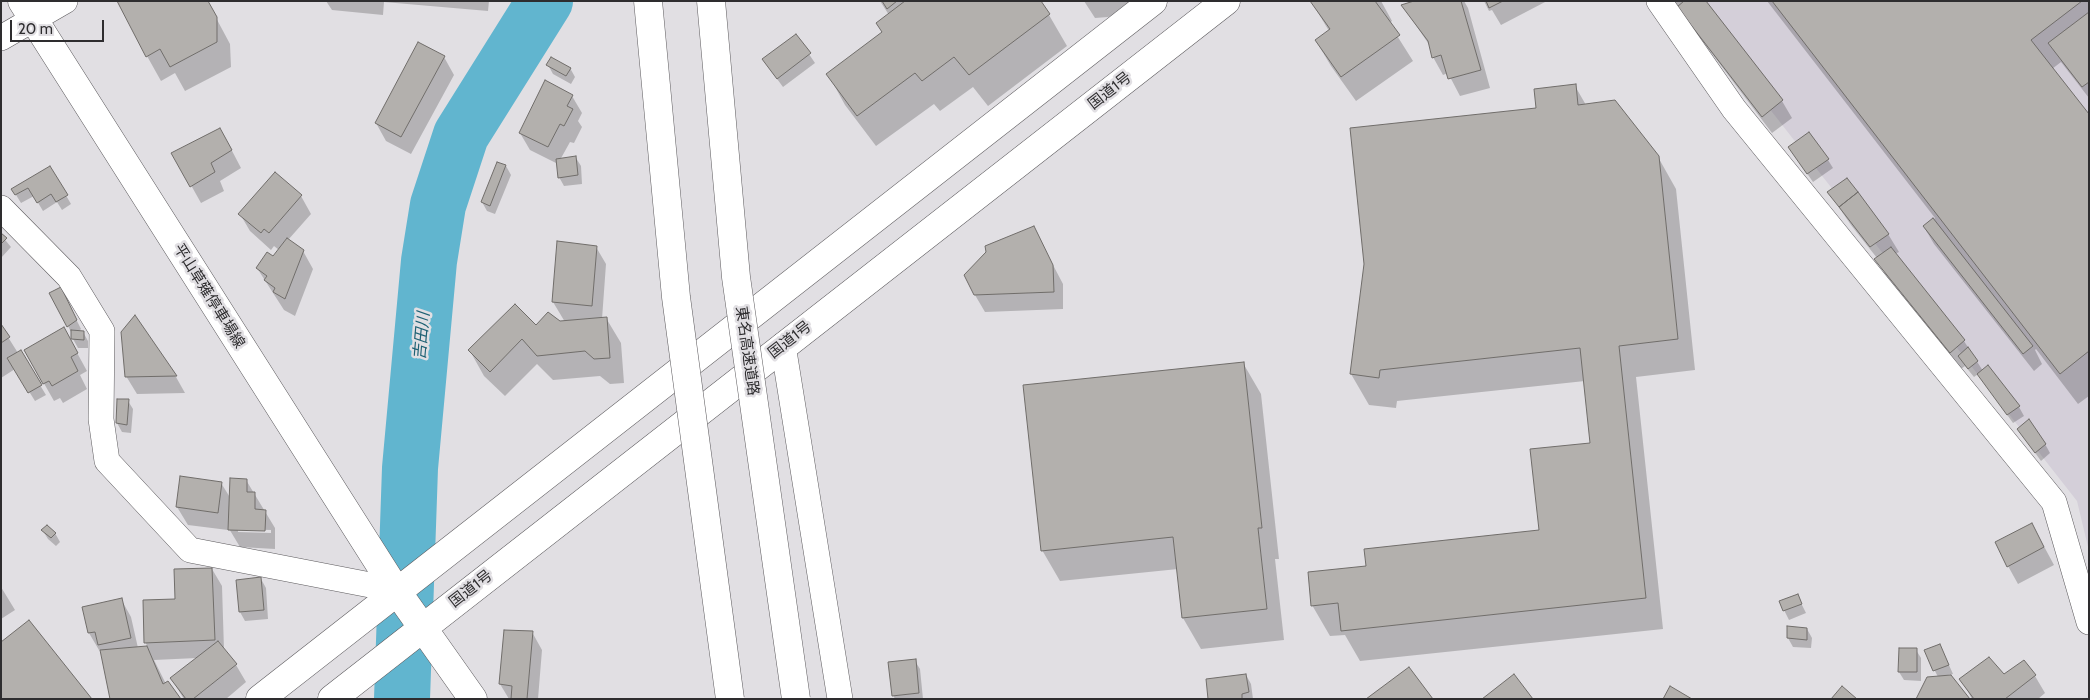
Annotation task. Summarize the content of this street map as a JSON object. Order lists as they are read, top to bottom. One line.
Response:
{"streets":{"main road":["国道1号","平山草薙停車場線","東名高速道路"]},"crossings":[["国道1号","平山草薙停車場線"]],"water":["吉田川"],"scale_bar":"20 m"}
